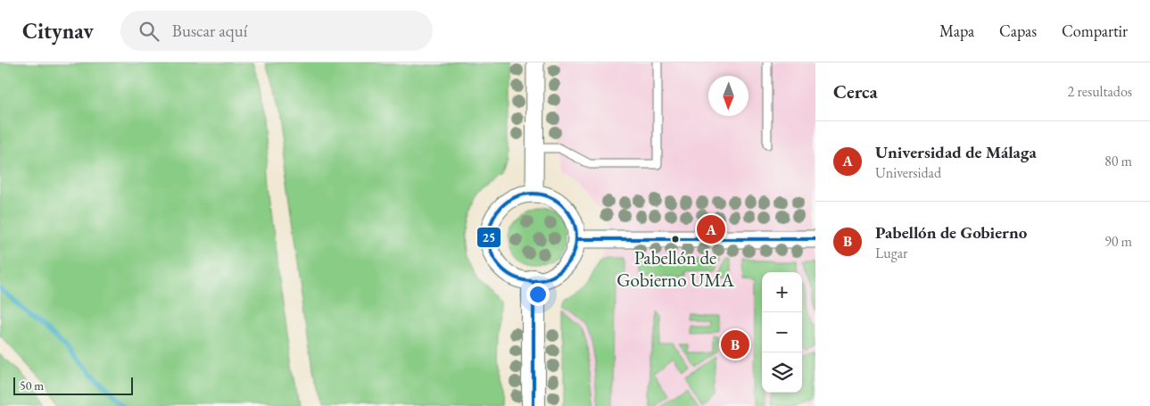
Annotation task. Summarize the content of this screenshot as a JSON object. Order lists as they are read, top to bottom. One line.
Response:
{"places":["Pabellón de Gobierno UMA"],"lines":["transit line 25"],"scale_bar":"50 m","north":"bottom","page":{"header":"Citynav","search":"Buscar aquí","nav":["Mapa","Capas","Compartir"],"heading":["Cerca","2 resultados"],"list":[{"mark":"A","name":"Universidad de Málaga","note":"Universidad","value":"80 m"},{"mark":"B","name":"Pabellón de Gobierno","note":"Lugar","value":"90 m"}],"pins":["A","B"],"map_buttons":["+","−"],"scale":"50 m"}}
